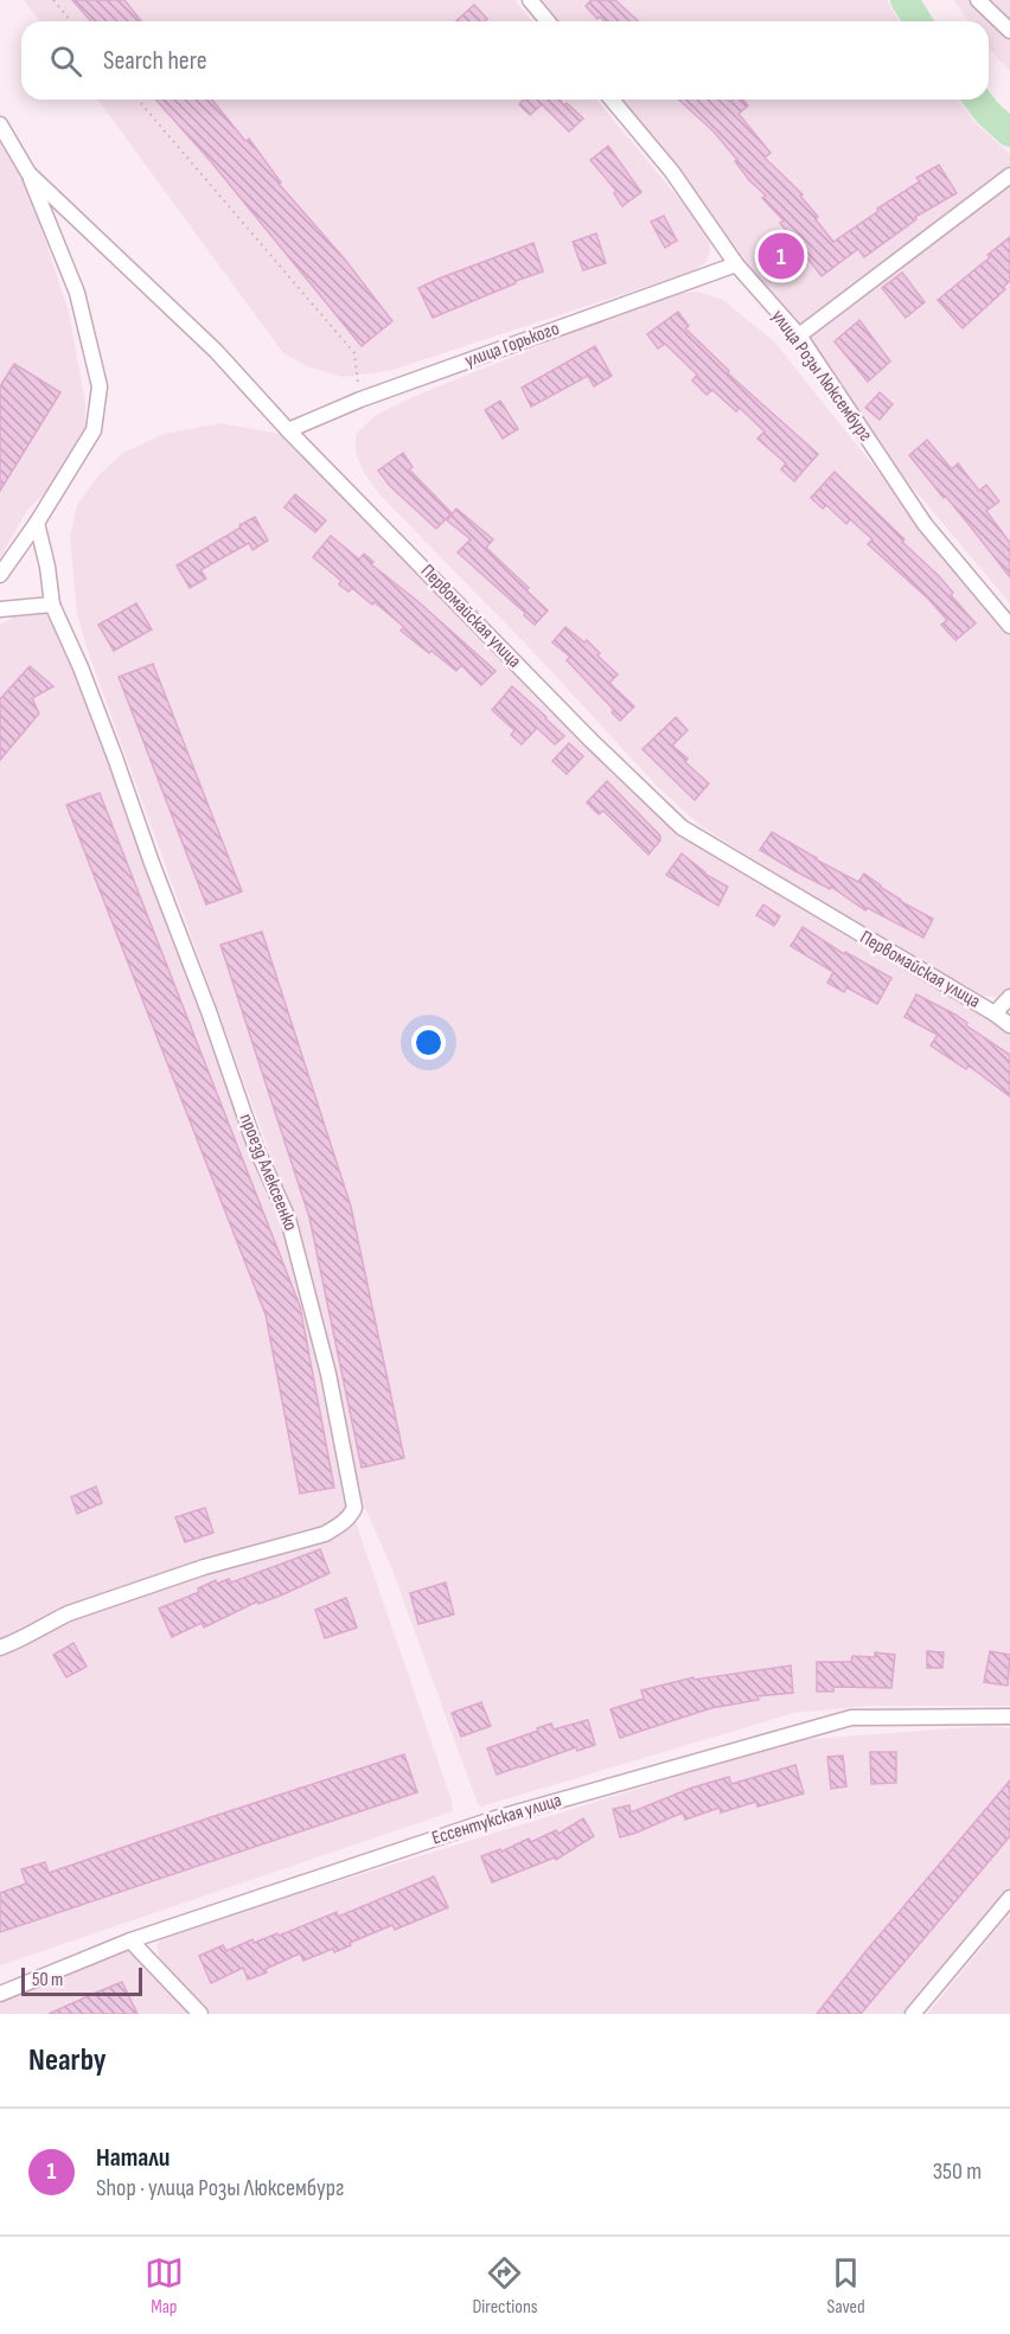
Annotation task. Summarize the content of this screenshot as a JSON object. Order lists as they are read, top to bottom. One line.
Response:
{"streets":{"street":["улица Горького","улица Розы Люксембург","Первомайская улица","проезд Алексеенко","Ессентукская улица"]},"crossings":[["улица Горького","улица Розы Люксембург"],["улица Горького","Первомайская улица"]],"scale_bar":"50 m","page":{"search":"Search here","pins":"1","scale":"50 m","heading":"Nearby","list":[{"mark":"1","name":"Натали","note":"Shop · улица Розы Люксембург","value":"350 m"}],"nav":["Map","Directions","Saved"]}}
